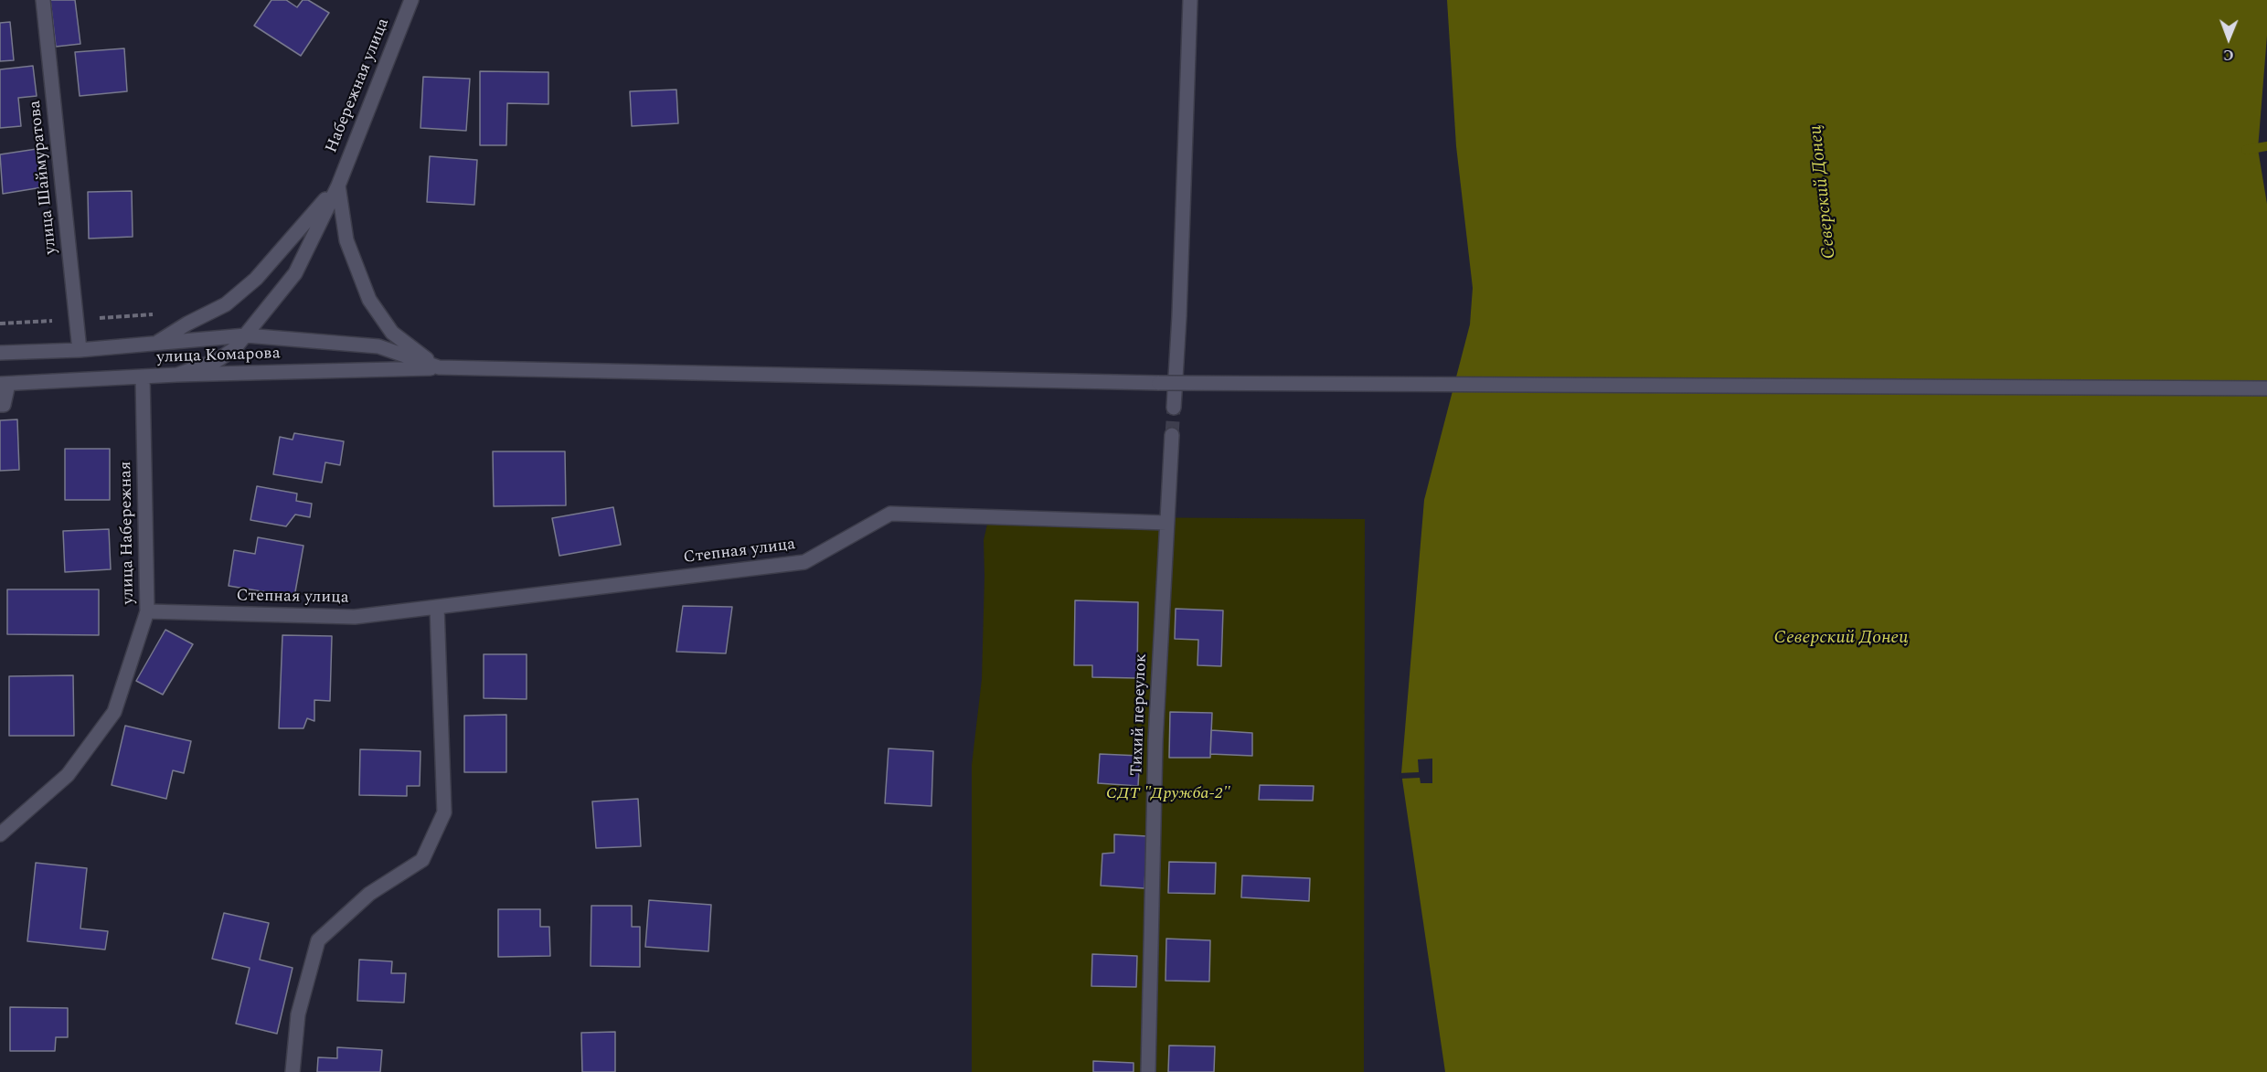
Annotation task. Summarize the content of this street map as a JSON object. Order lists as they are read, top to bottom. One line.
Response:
{"streets":{"street":["Набережная улица","улица Шаймуратова","улица Комарова","улица Набережная","Степная улица","Тихий переулок"]},"crossings":[["Набережная улица","улица Комарова"],["улица Шаймуратова","улица Комарова"],["улица Комарова","улица Набережная"],["улица Набережная","Степная улица"],["Степная улица","Тихий переулок"]],"water":["Северский Донец"],"parks":["СДТ \"Дружба-2\""],"north":"bottom"}
